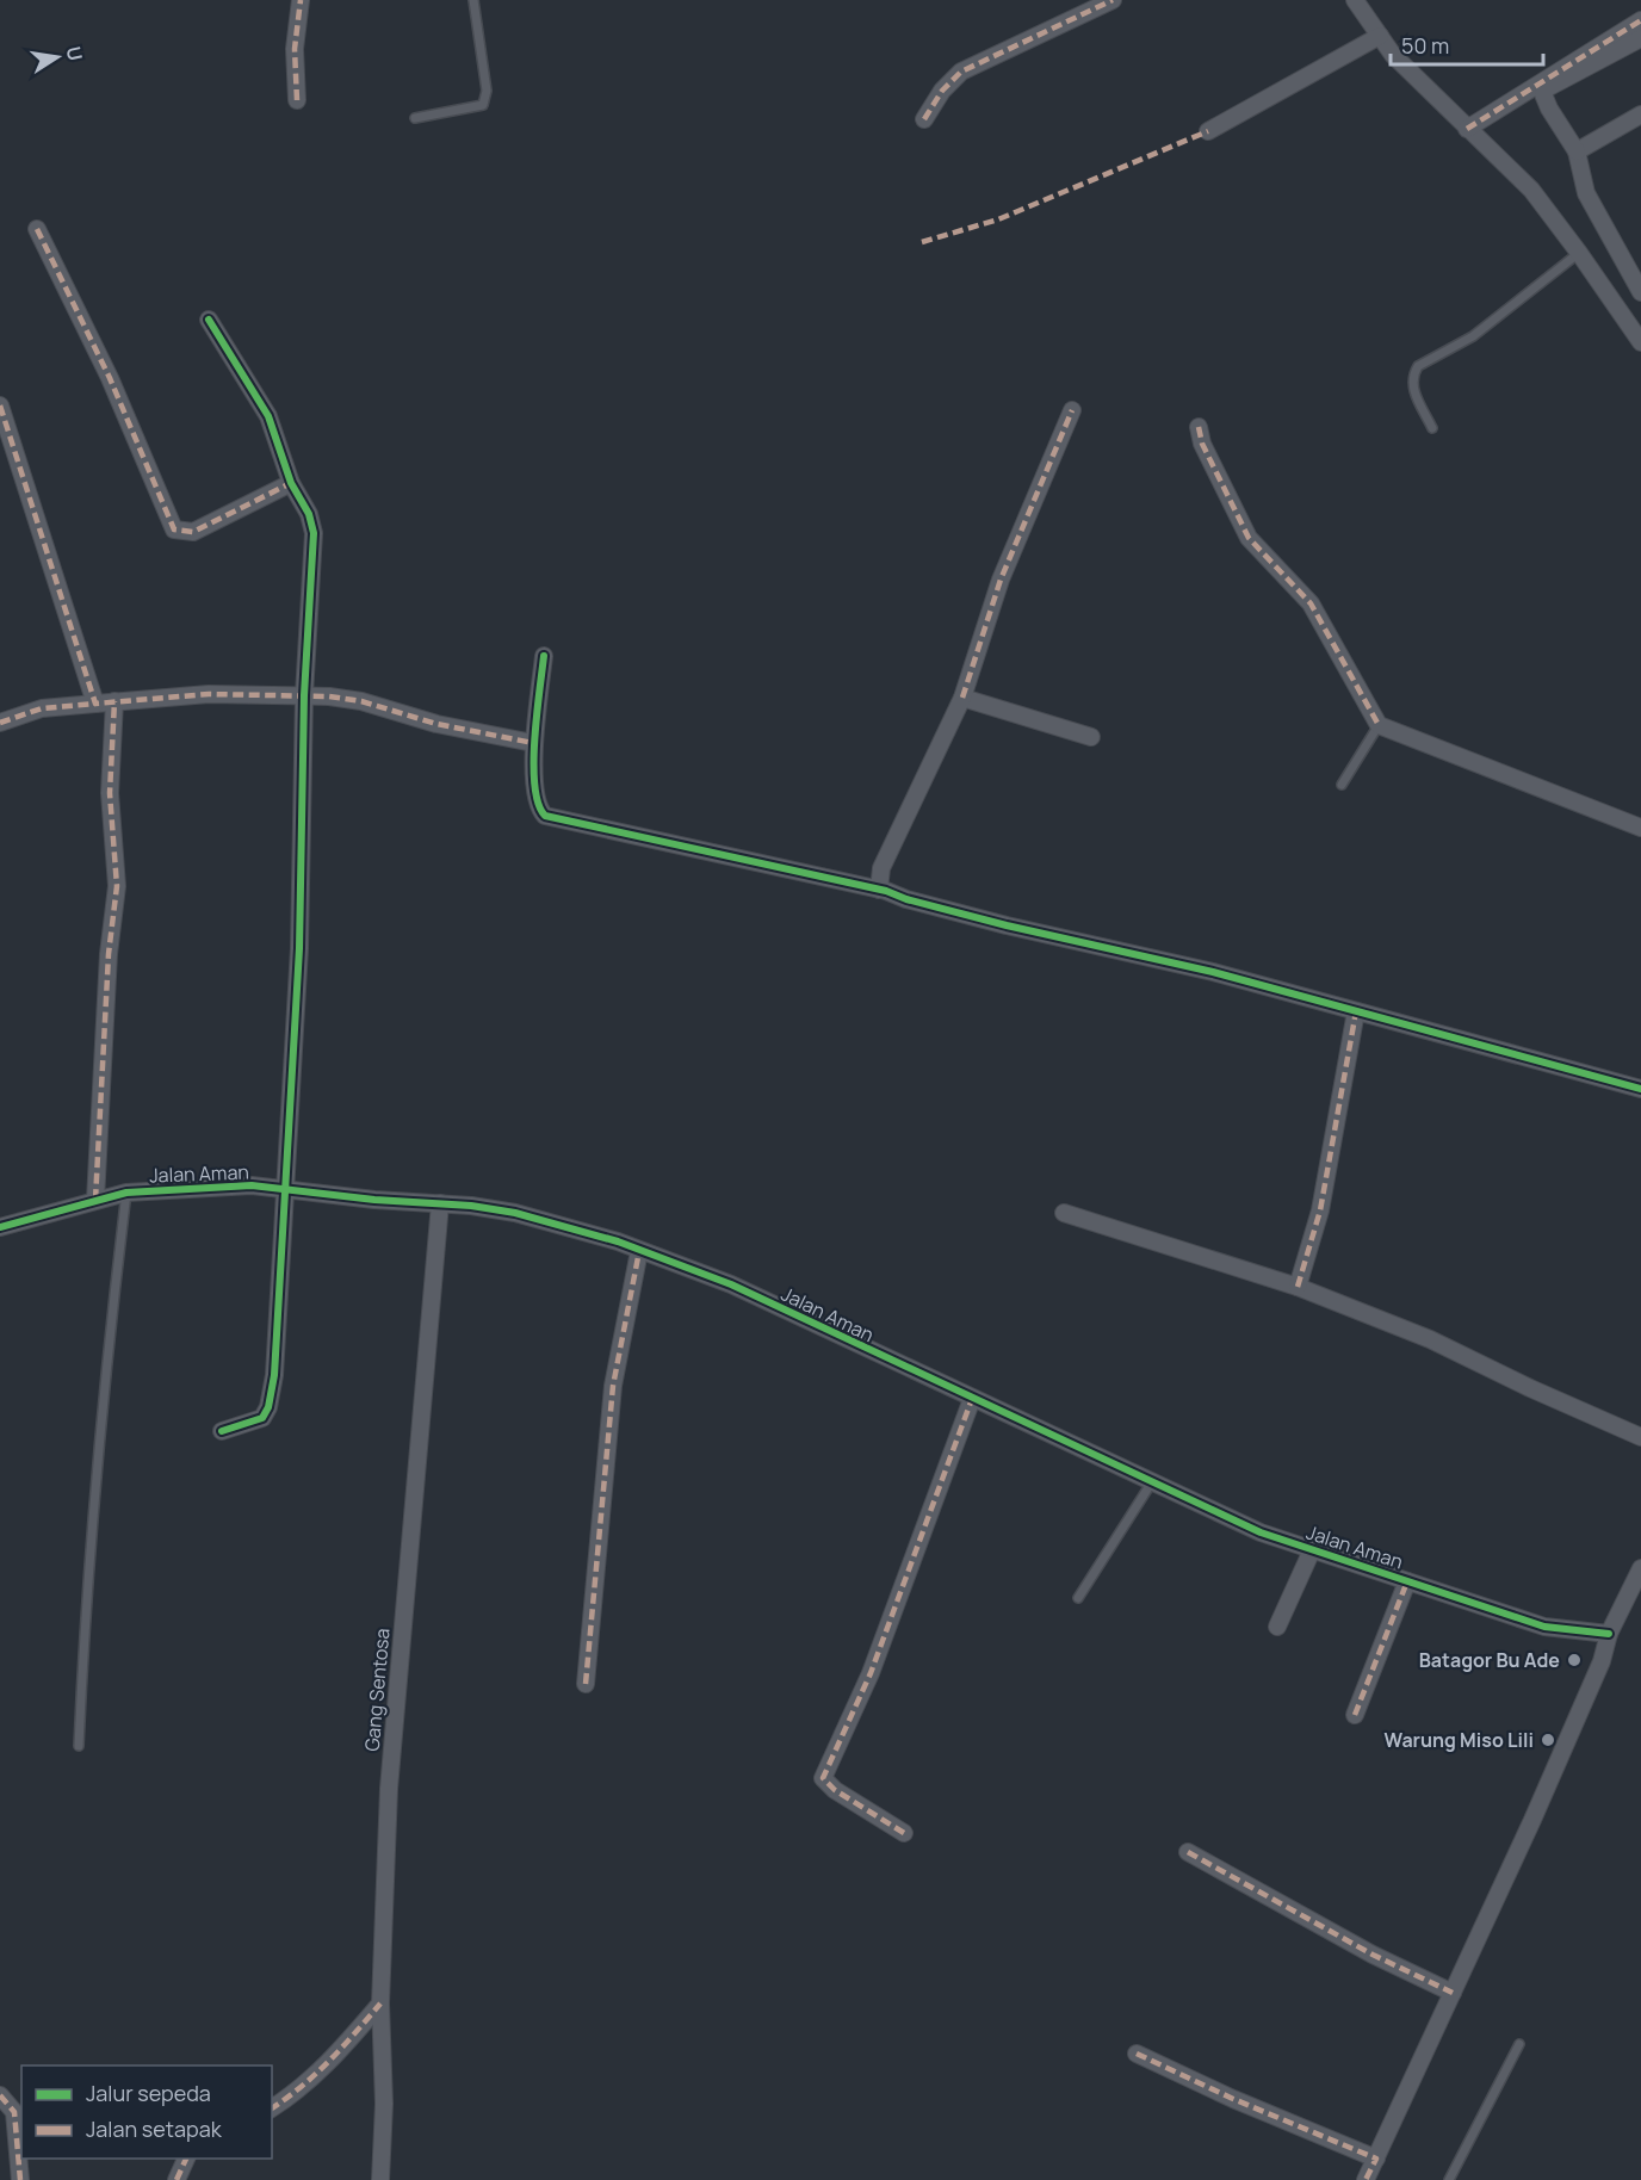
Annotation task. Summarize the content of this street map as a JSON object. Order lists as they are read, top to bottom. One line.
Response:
{"streets":{"street":["Jalan Aman","Gang Sentosa"]},"crossings":[["Jalan Aman","Gang Sentosa"]],"places":["Batagor Bu Ade","Warung Miso Lili"],"legend":["Jalur sepeda","Jalan setapak"],"scale_bar":"50 m","north":"right"}
